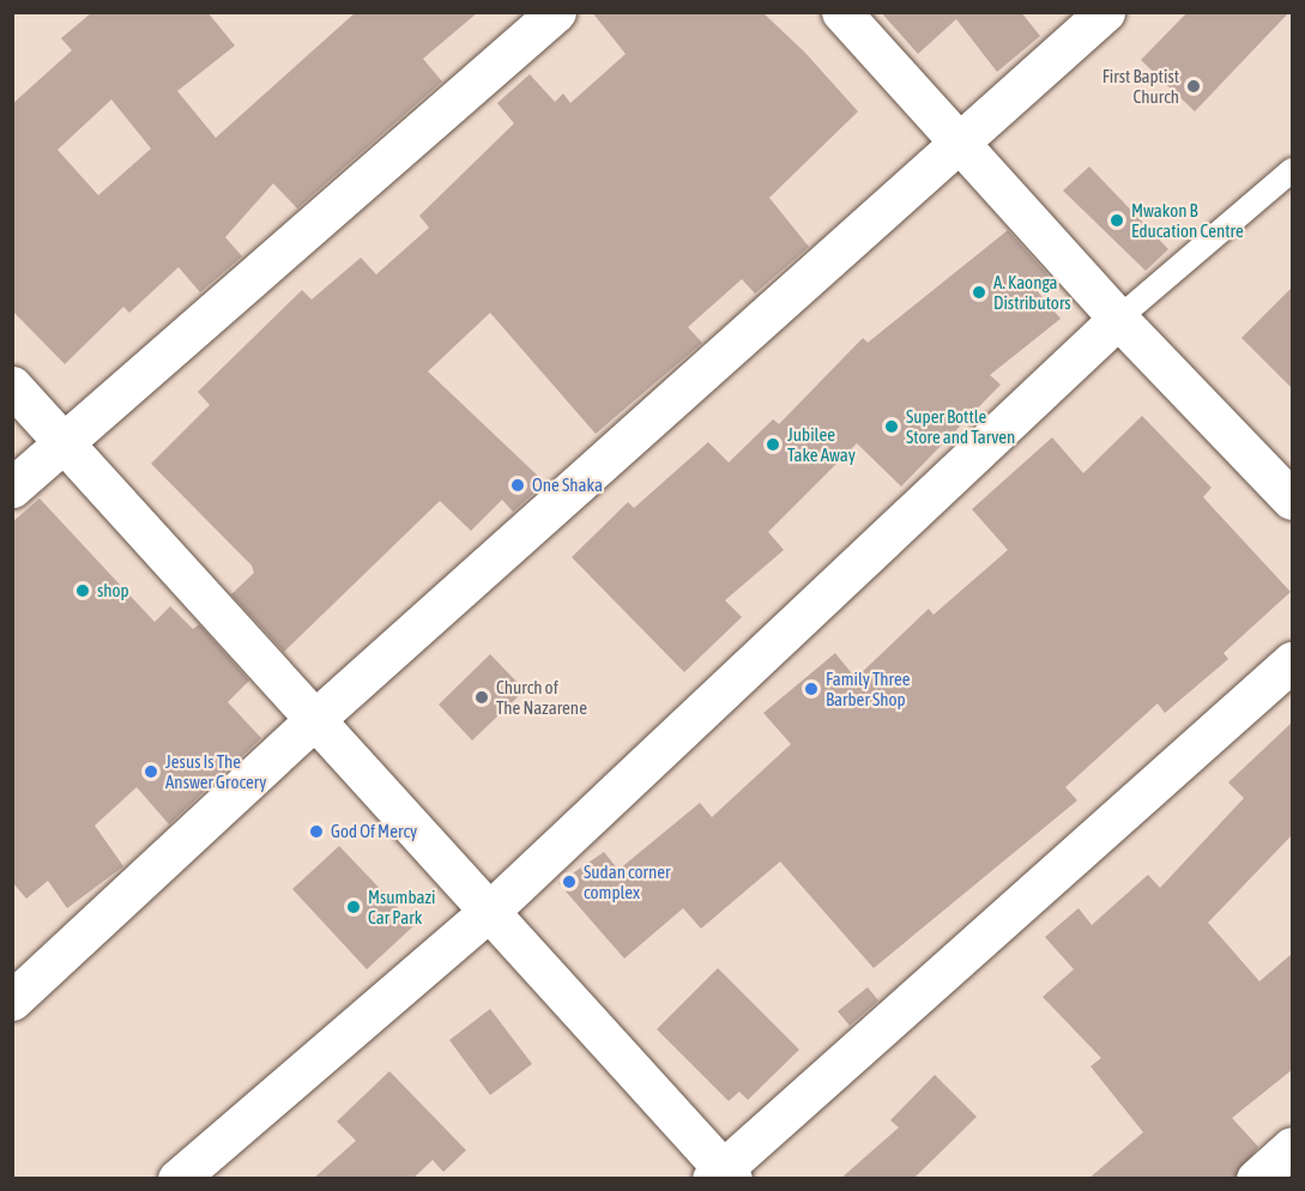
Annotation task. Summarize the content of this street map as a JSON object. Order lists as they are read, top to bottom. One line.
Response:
{"places":["First Baptist Church","Mwakon B Education Centre","A. Kaonga Distributors","Super Bottle Store and Tarven","Jubilee Take Away","One Shaka","shop","Family Three Barber Shop","Church of The Nazarene","Jesus Is The Answer Grocery","God Of Mercy","Sudan corner complex","Msumbazi Car Park"]}
